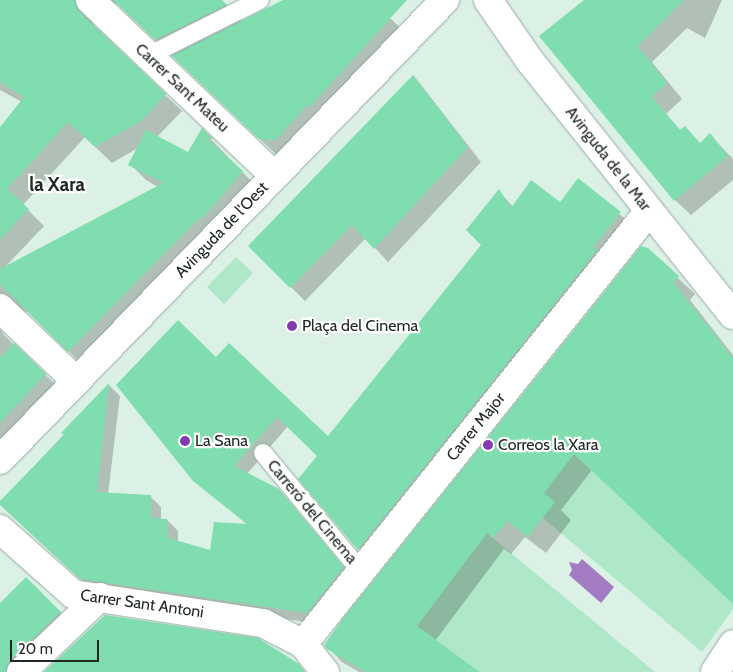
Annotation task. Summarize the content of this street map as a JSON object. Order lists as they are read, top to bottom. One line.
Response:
{"streets":{"street":["Carrer Sant Mateu","Avinguda de la Mar","Avinguda de l'Oest","Carrer Major","Carrer Sant Antoni"],"lane":["Carreró del Cinema"]},"crossings":[["Carrer Sant Mateu","Avinguda de l'Oest"],["Avinguda de la Mar","Carrer Major"],["Carrer Major","Carreró del Cinema"],["Carrer Major","Carrer Sant Antoni"]],"districts":["la Xara"],"places":["Plaça del Cinema","La Sana","Correos la Xara"],"scale_bar":"20 m"}
